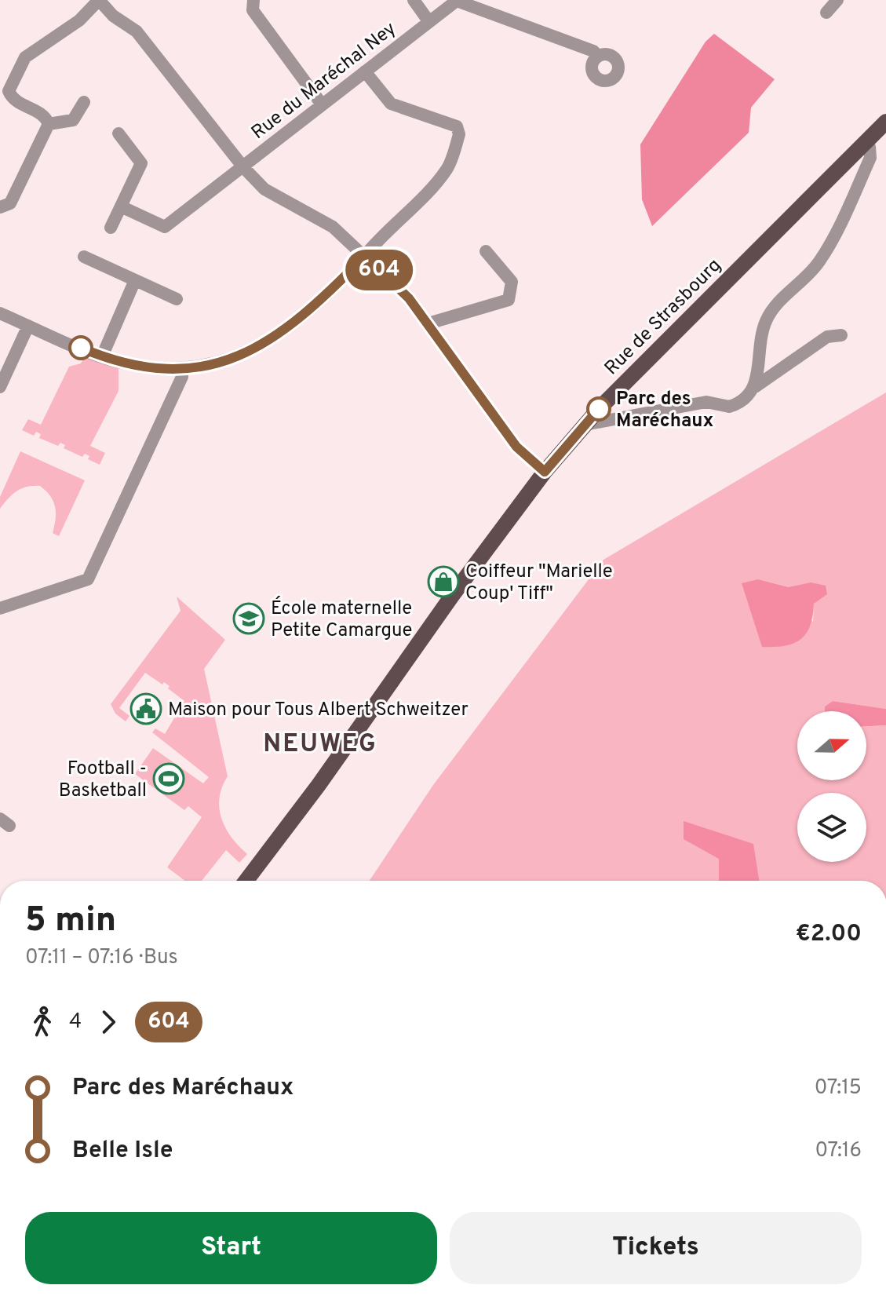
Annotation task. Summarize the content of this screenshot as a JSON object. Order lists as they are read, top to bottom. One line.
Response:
{"streets":{"main road":["Rue de Strasbourg"],"street":["Rue du Maréchal Ney"]},"districts":["NEUWEG"],"places":{"other":["Parc des Maréchaux"],"shop":["Coiffeur \"Marielle Coup' Tiff\""],"school or university":["École maternelle Petite Camargue"],"public building":["Maison pour Tous Albert Schweitzer"],"sports":["Football - Basketball"]},"lines":["bus line 604"],"north":"right","page":{"on_map":"604","heading":["5 min","07:11 – 07:16 · Bus","€2.00"],"legs":["4","604"],"list":[{"name":"Parc des Maréchaux","value":"07:15"},{"name":"Belle Isle","value":"07:16"}],"buttons":["Start","Tickets"]}}
